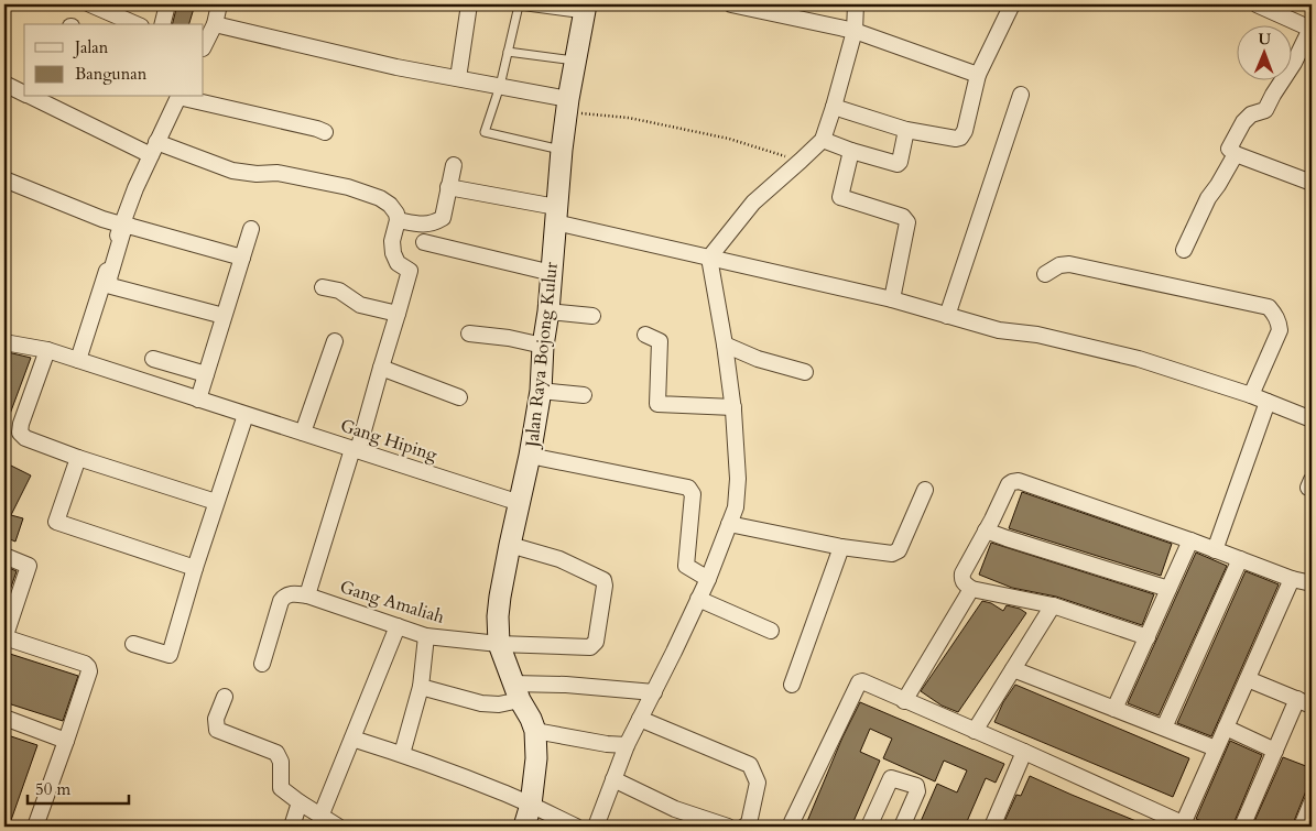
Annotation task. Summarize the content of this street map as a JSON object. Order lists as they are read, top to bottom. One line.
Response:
{"streets":{"main road":["Jalan Raya Bojong Kulur"],"street":["Gang Hiping","Gang Amaliah"]},"crossings":[["Jalan Raya Bojong Kulur","Gang Hiping"],["Jalan Raya Bojong Kulur","Gang Amaliah"]],"legend":["Jalan","Bangunan"],"scale_bar":"50 m","north":"top"}
